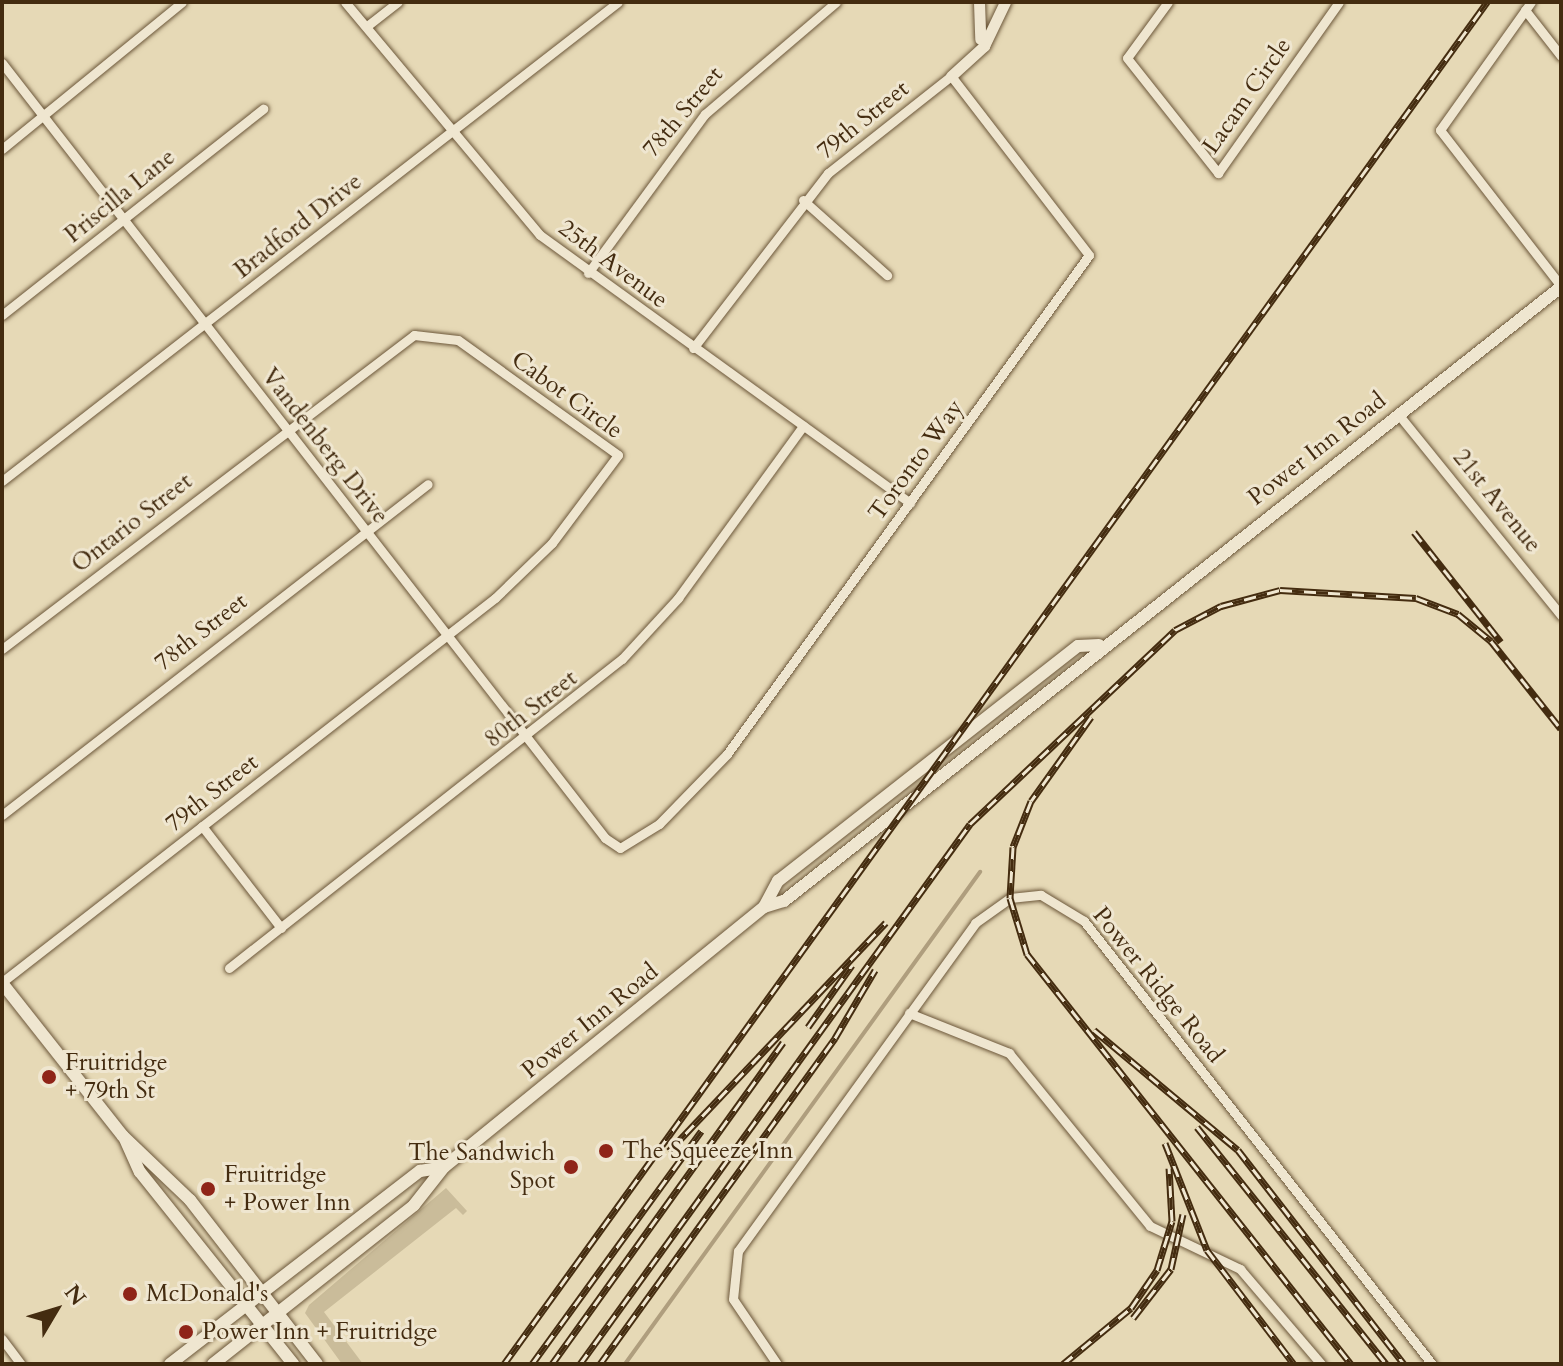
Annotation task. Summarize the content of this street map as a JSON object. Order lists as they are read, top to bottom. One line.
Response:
{"streets":{"main road":["Power Inn Road"],"street":["Lacam Circle","78th Street","79th Street","Priscilla Lane","Bradford Drive","25th Avenue","Cabot Circle","Vandenberg Drive","Toronto Way","21st Avenue","Ontario Street","80th Street","Power Ridge Road"]},"crossings":[["78th Street","25th Avenue"],["78th Street","Vandenberg Drive"],["79th Street","25th Avenue"],["79th Street","Cabot Circle"],["79th Street","Vandenberg Drive"],["79th Street","Toronto Way"],["Priscilla Lane","Vandenberg Drive"],["Bradford Drive","25th Avenue"],["Bradford Drive","Vandenberg Drive"],["25th Avenue","Toronto Way"],["25th Avenue","80th Street"],["Cabot Circle","Vandenberg Drive"],["Cabot Circle","Ontario Street"],["Vandenberg Drive","Toronto Way"],["Vandenberg Drive","Ontario Street"],["Vandenberg Drive","80th Street"],["Power Inn Road","21st Avenue"]],"places":["Fruitridge + 79th St","The Squeeze Inn","The Sandwich Spot","Fruitridge + Power Inn","McDonald's","Power Inn + Fruitridge"],"north":"top right"}
